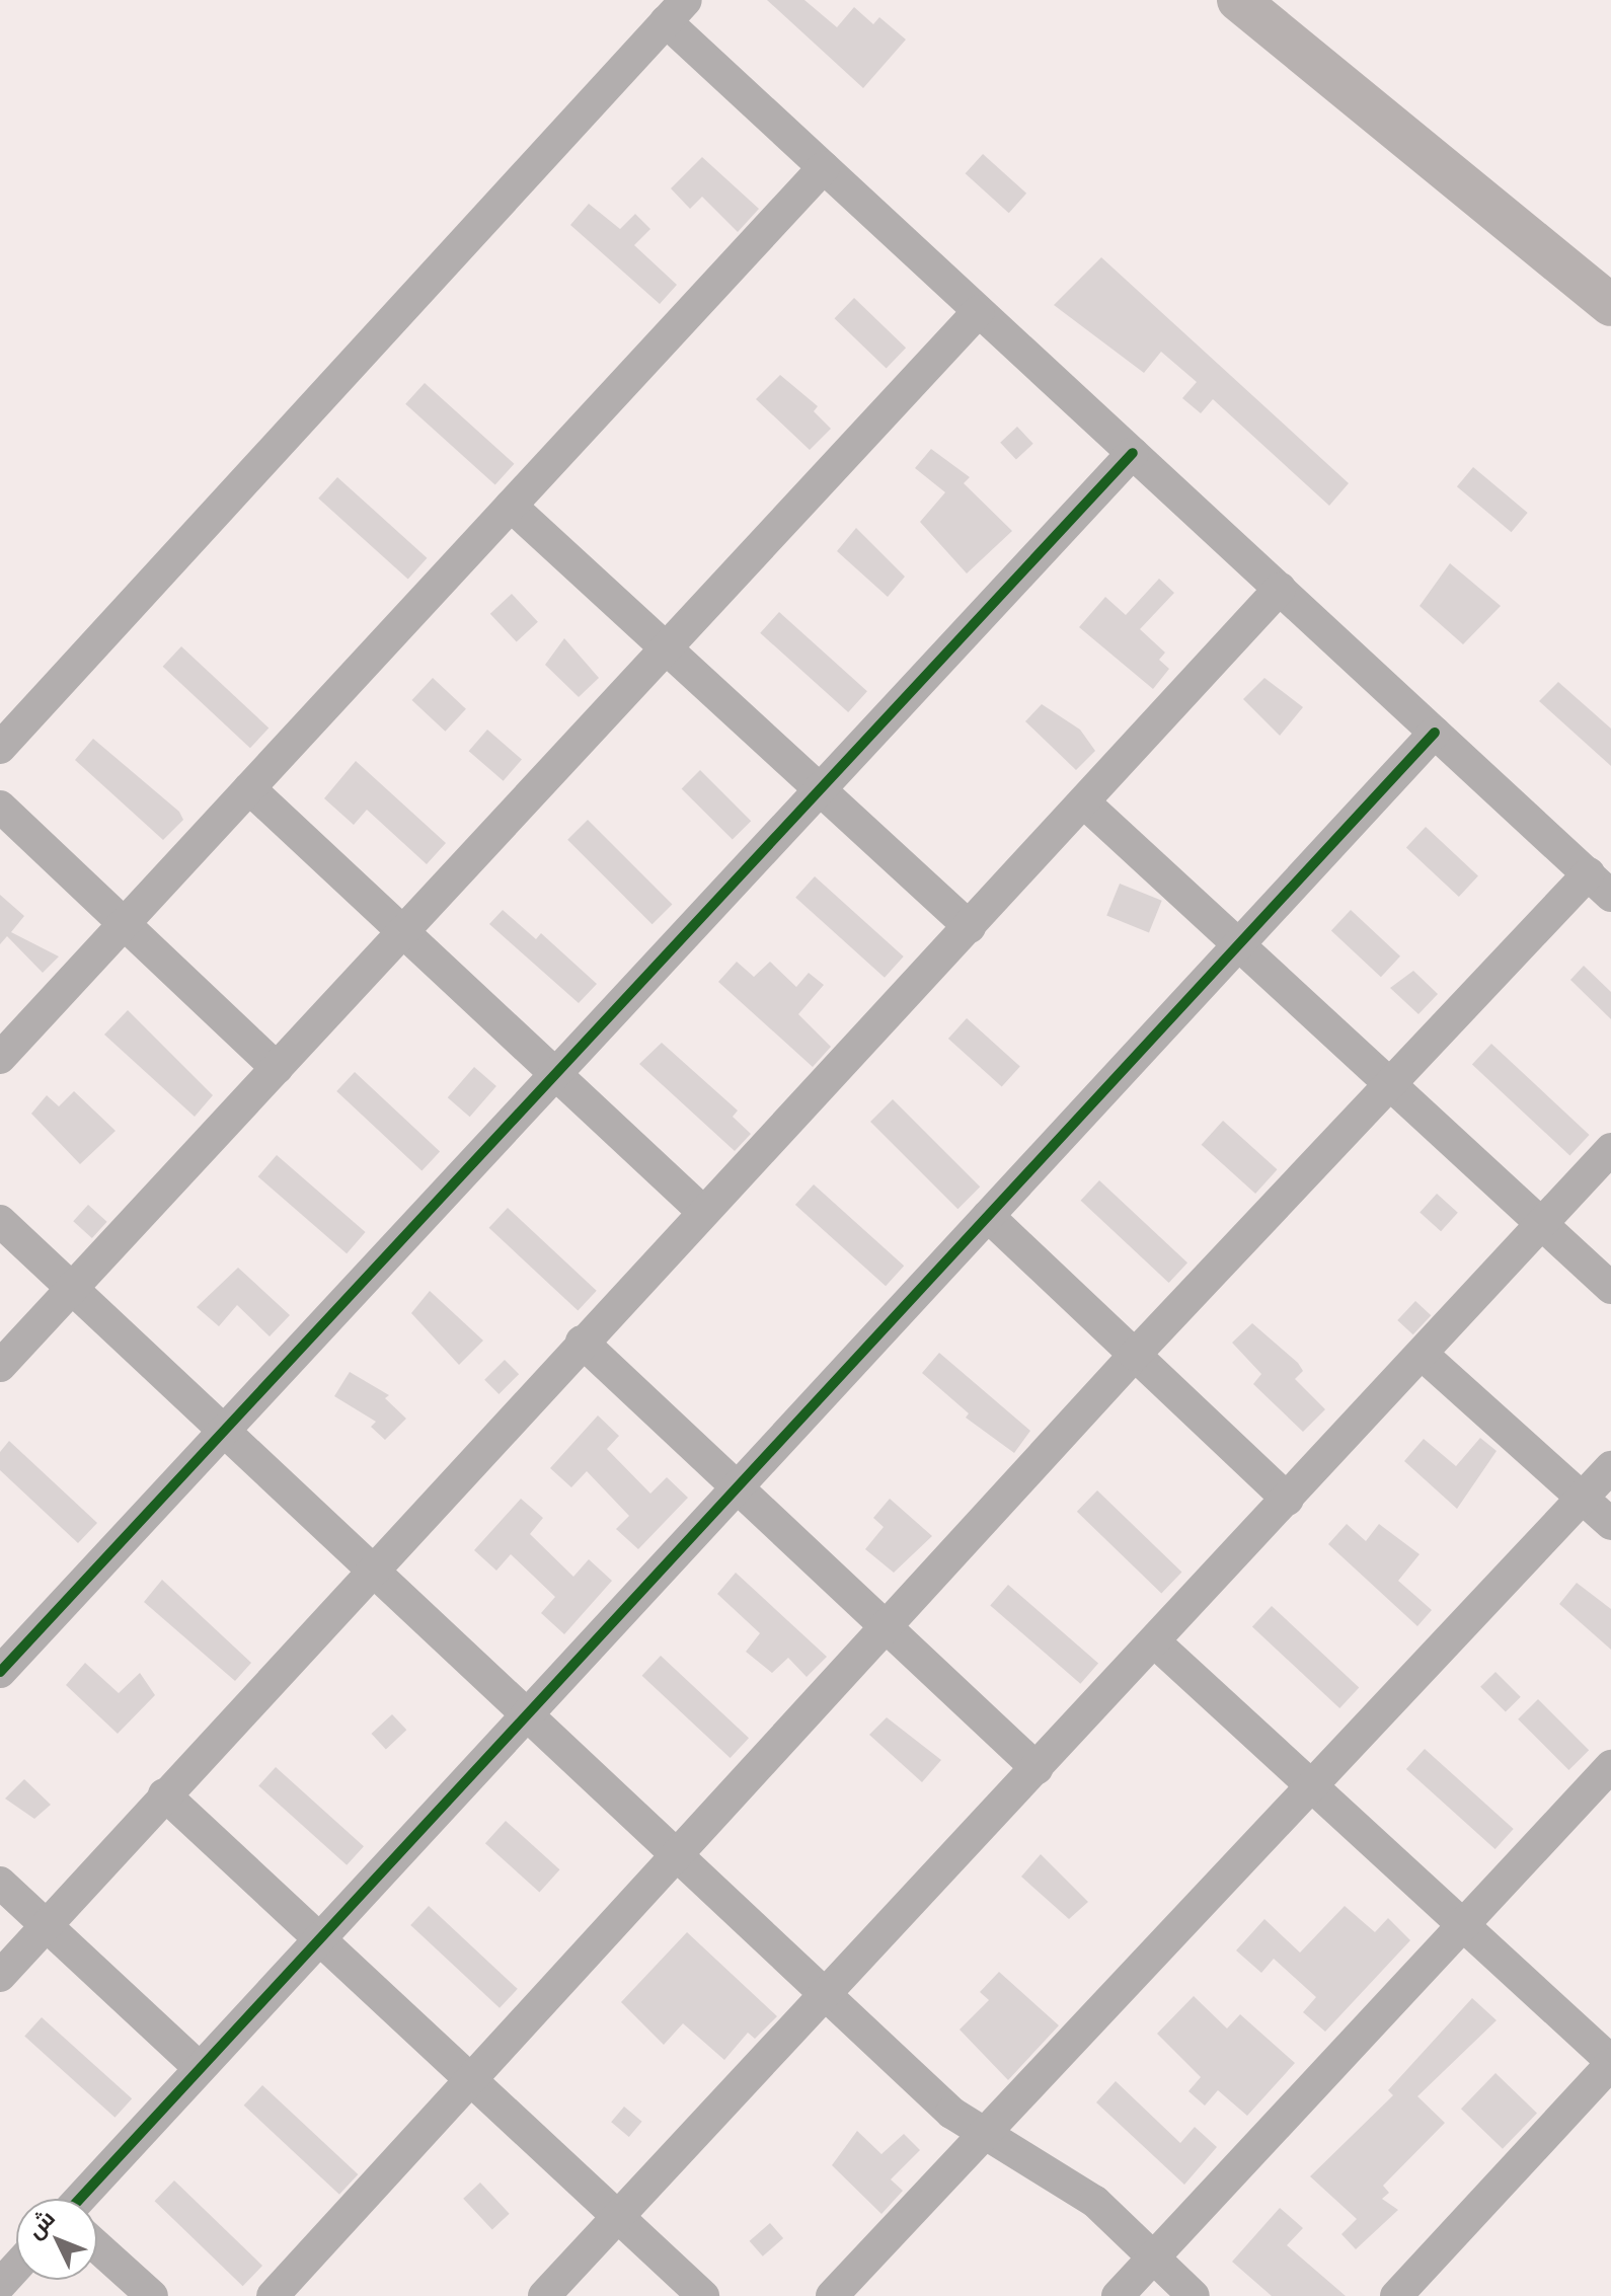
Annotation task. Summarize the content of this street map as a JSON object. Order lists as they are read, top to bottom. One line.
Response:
{"north":"top left"}
